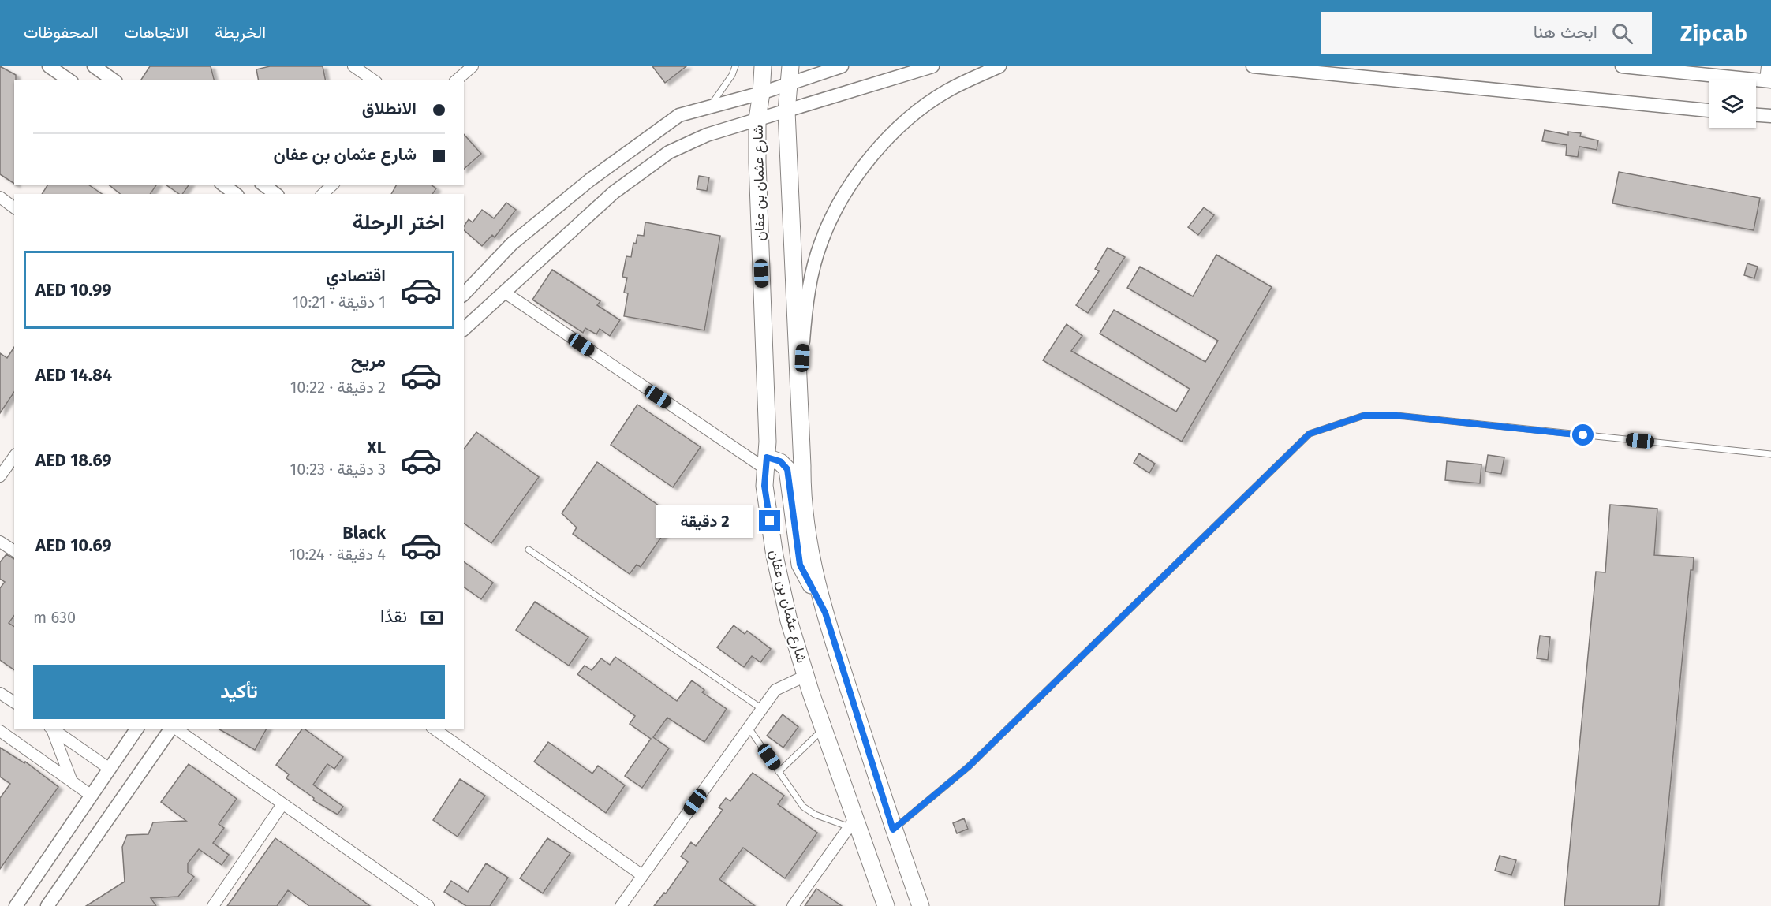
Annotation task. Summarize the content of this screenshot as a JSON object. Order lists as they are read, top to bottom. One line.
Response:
{"streets":{"main road":["شارع عثمان بن عفان"]},"page":{"header":"Zipcab","search":"ابحث هنا","nav":["الخريطة","الاتجاهات","المحفوظات"],"banner":["الانطلاق","شارع عثمان بن عفان"],"heading":"اختر الرحلة","list":[{"name":"اقتصادي","note":"1 دقيقة · 10:21","value":"AED 10.99"},{"name":"مريح","note":"2 دقيقة · 10:22","value":"AED 14.84"},{"name":"XL","note":"3 دقيقة · 10:23","value":"AED 18.69"},{"name":"Black","note":"4 دقيقة · 10:24","value":"AED 10.69"}],"bubble":"2 دقيقة","pay":["نقدًا","630 m"],"buttons":"تأكيد"}}
